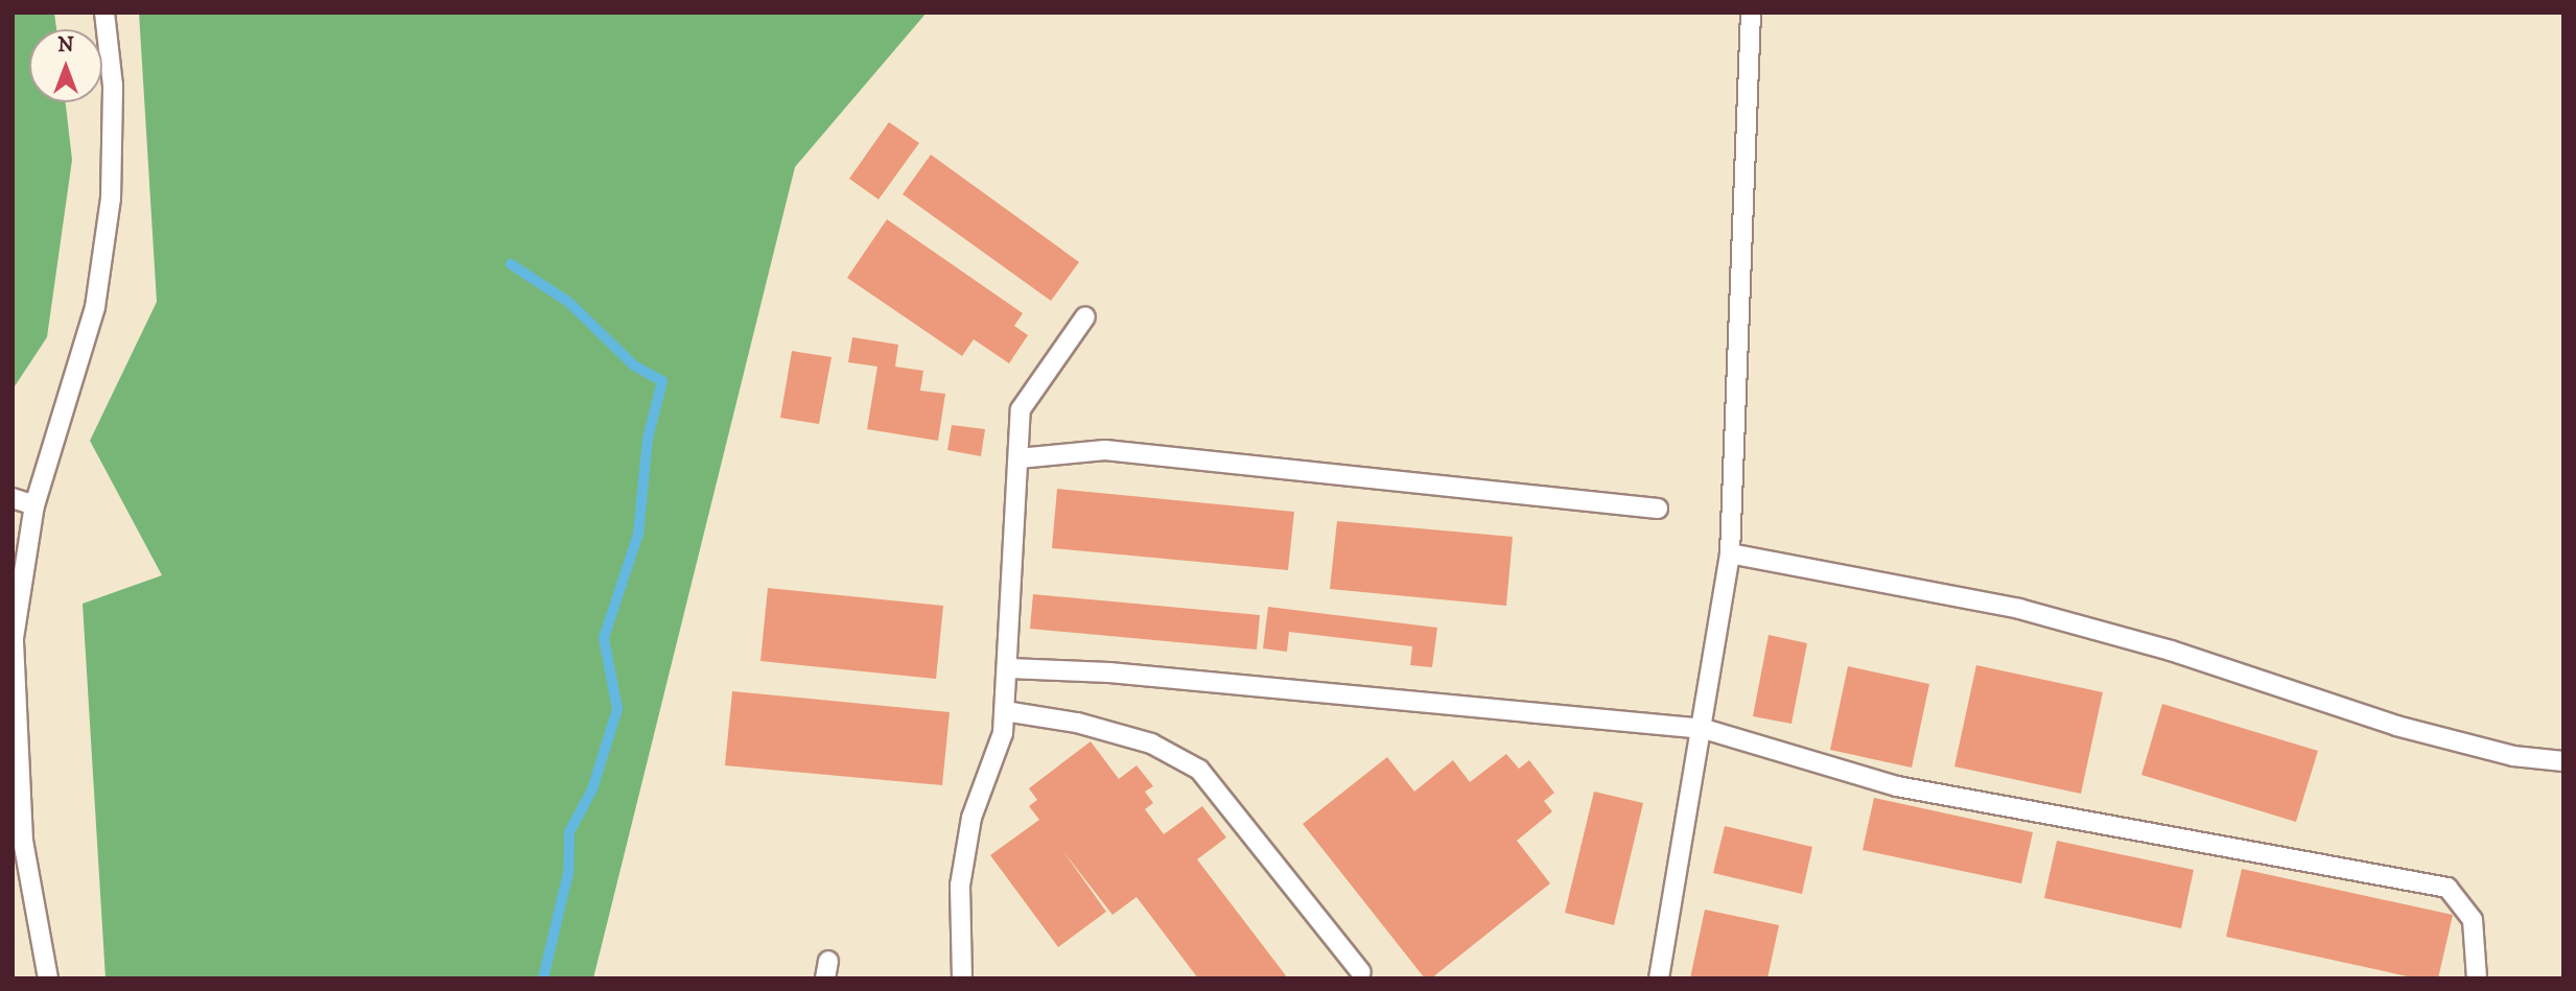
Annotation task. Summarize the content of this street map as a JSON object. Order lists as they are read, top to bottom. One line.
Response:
{"north":"top"}
